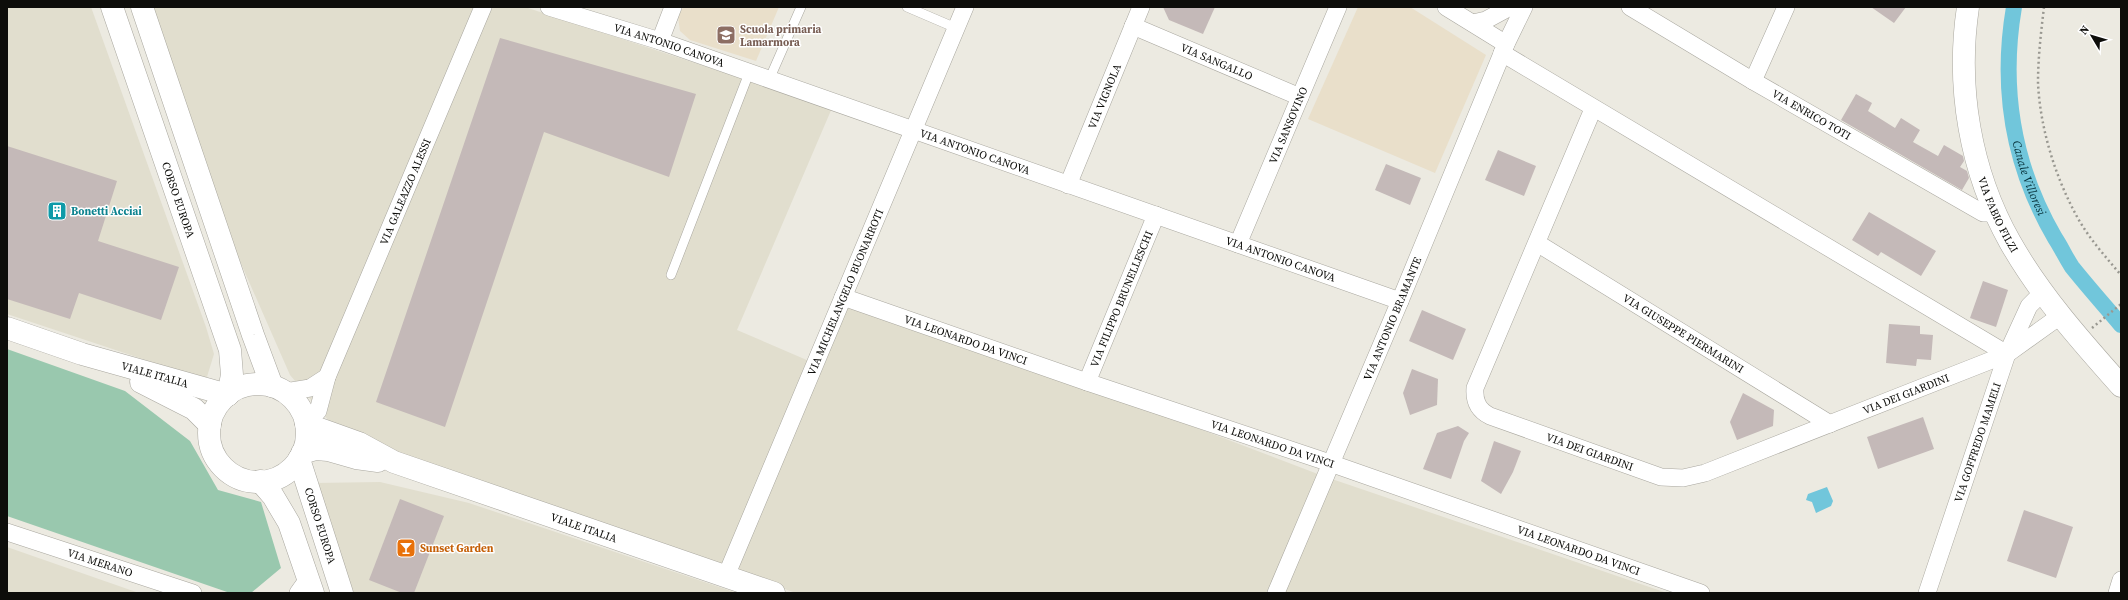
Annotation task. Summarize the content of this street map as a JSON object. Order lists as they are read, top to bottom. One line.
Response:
{"streets":{"street":["VIA ANTONIO CANOVA","VIA SANGALLO","VIA VIGNOLA","VIA ENRICO TOTI","VIA SANSOVINO","VIA GALEAZZO ALESSI","CORSO EUROPA","VIA FABIO FILZI","VIA MICHELANGELO BUONARROTI","VIA FILIPPO BRUNELLESCHI","VIA ANTONIO BRAMANTE","VIA GIUSEPPE PIERMARINI","VIA LEONARDO DA VINCI","VIALE ITALIA","VIA DEI GIARDINI","VIA GOFFREDO MAMELI","VIA MERANO"]},"crossings":[["VIA ANTONIO CANOVA","VIA VIGNOLA"],["VIA ANTONIO CANOVA","VIA SANSOVINO"],["VIA ANTONIO CANOVA","VIA MICHELANGELO BUONARROTI"],["VIA ANTONIO CANOVA","VIA FILIPPO BRUNELLESCHI"],["VIA ANTONIO CANOVA","VIA ANTONIO BRAMANTE"],["VIA SANGALLO","VIA VIGNOLA"],["VIA SANGALLO","VIA SANSOVINO"],["VIA ENRICO TOTI","VIA FABIO FILZI"],["VIA GALEAZZO ALESSI","CORSO EUROPA"],["VIA GALEAZZO ALESSI","VIALE ITALIA"],["CORSO EUROPA","VIALE ITALIA"],["VIA FABIO FILZI","VIA GOFFREDO MAMELI"],["VIA MICHELANGELO BUONARROTI","VIA LEONARDO DA VINCI"],["VIA MICHELANGELO BUONARROTI","VIALE ITALIA"],["VIA FILIPPO BRUNELLESCHI","VIA LEONARDO DA VINCI"],["VIA ANTONIO BRAMANTE","VIA LEONARDO DA VINCI"],["VIA GIUSEPPE PIERMARINI","VIA DEI GIARDINI"],["VIA DEI GIARDINI","VIA GOFFREDO MAMELI"]],"water":["Canale Villoresi"],"places":{"school or university":["Scuola primaria Lamarmora"],"building":["Bonetti Acciai"],"bar":["Sunset Garden"]},"north":"top left"}
